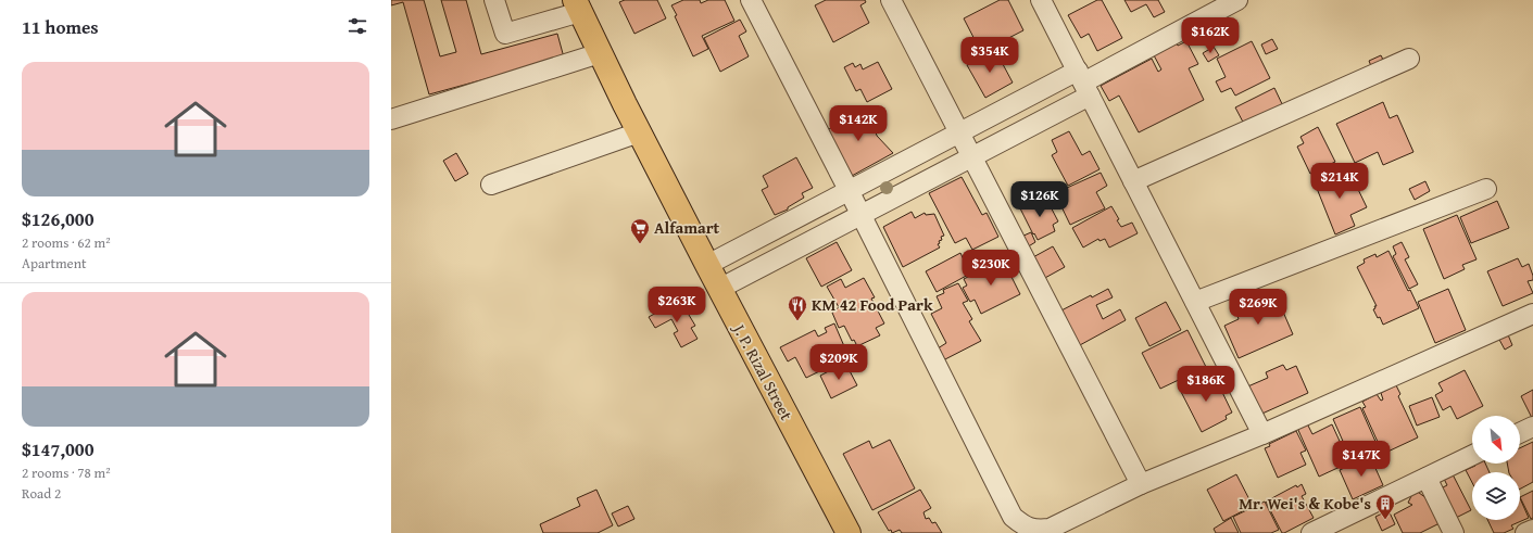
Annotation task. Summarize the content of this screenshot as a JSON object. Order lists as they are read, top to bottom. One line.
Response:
{"streets":{"main road":["J. P. Rizal Street"]},"places":{"supermarket":["Alfamart"],"restaurant":["KM 42 Food Park"],"building":["Mr. Wei's & Kobe's"]},"north":"bottom right","page":{"heading":"11 homes","price":["$162K","$354K","$142K","$214K","$126K","$230K","$263K","$269K","$209K","$186K","$147K"],"list":[{"name":"$126,000","note":"2 rooms · 62 m² · Apartment"},{"name":"$147,000","note":"2 rooms · 78 m² · Road 2"}]}}
